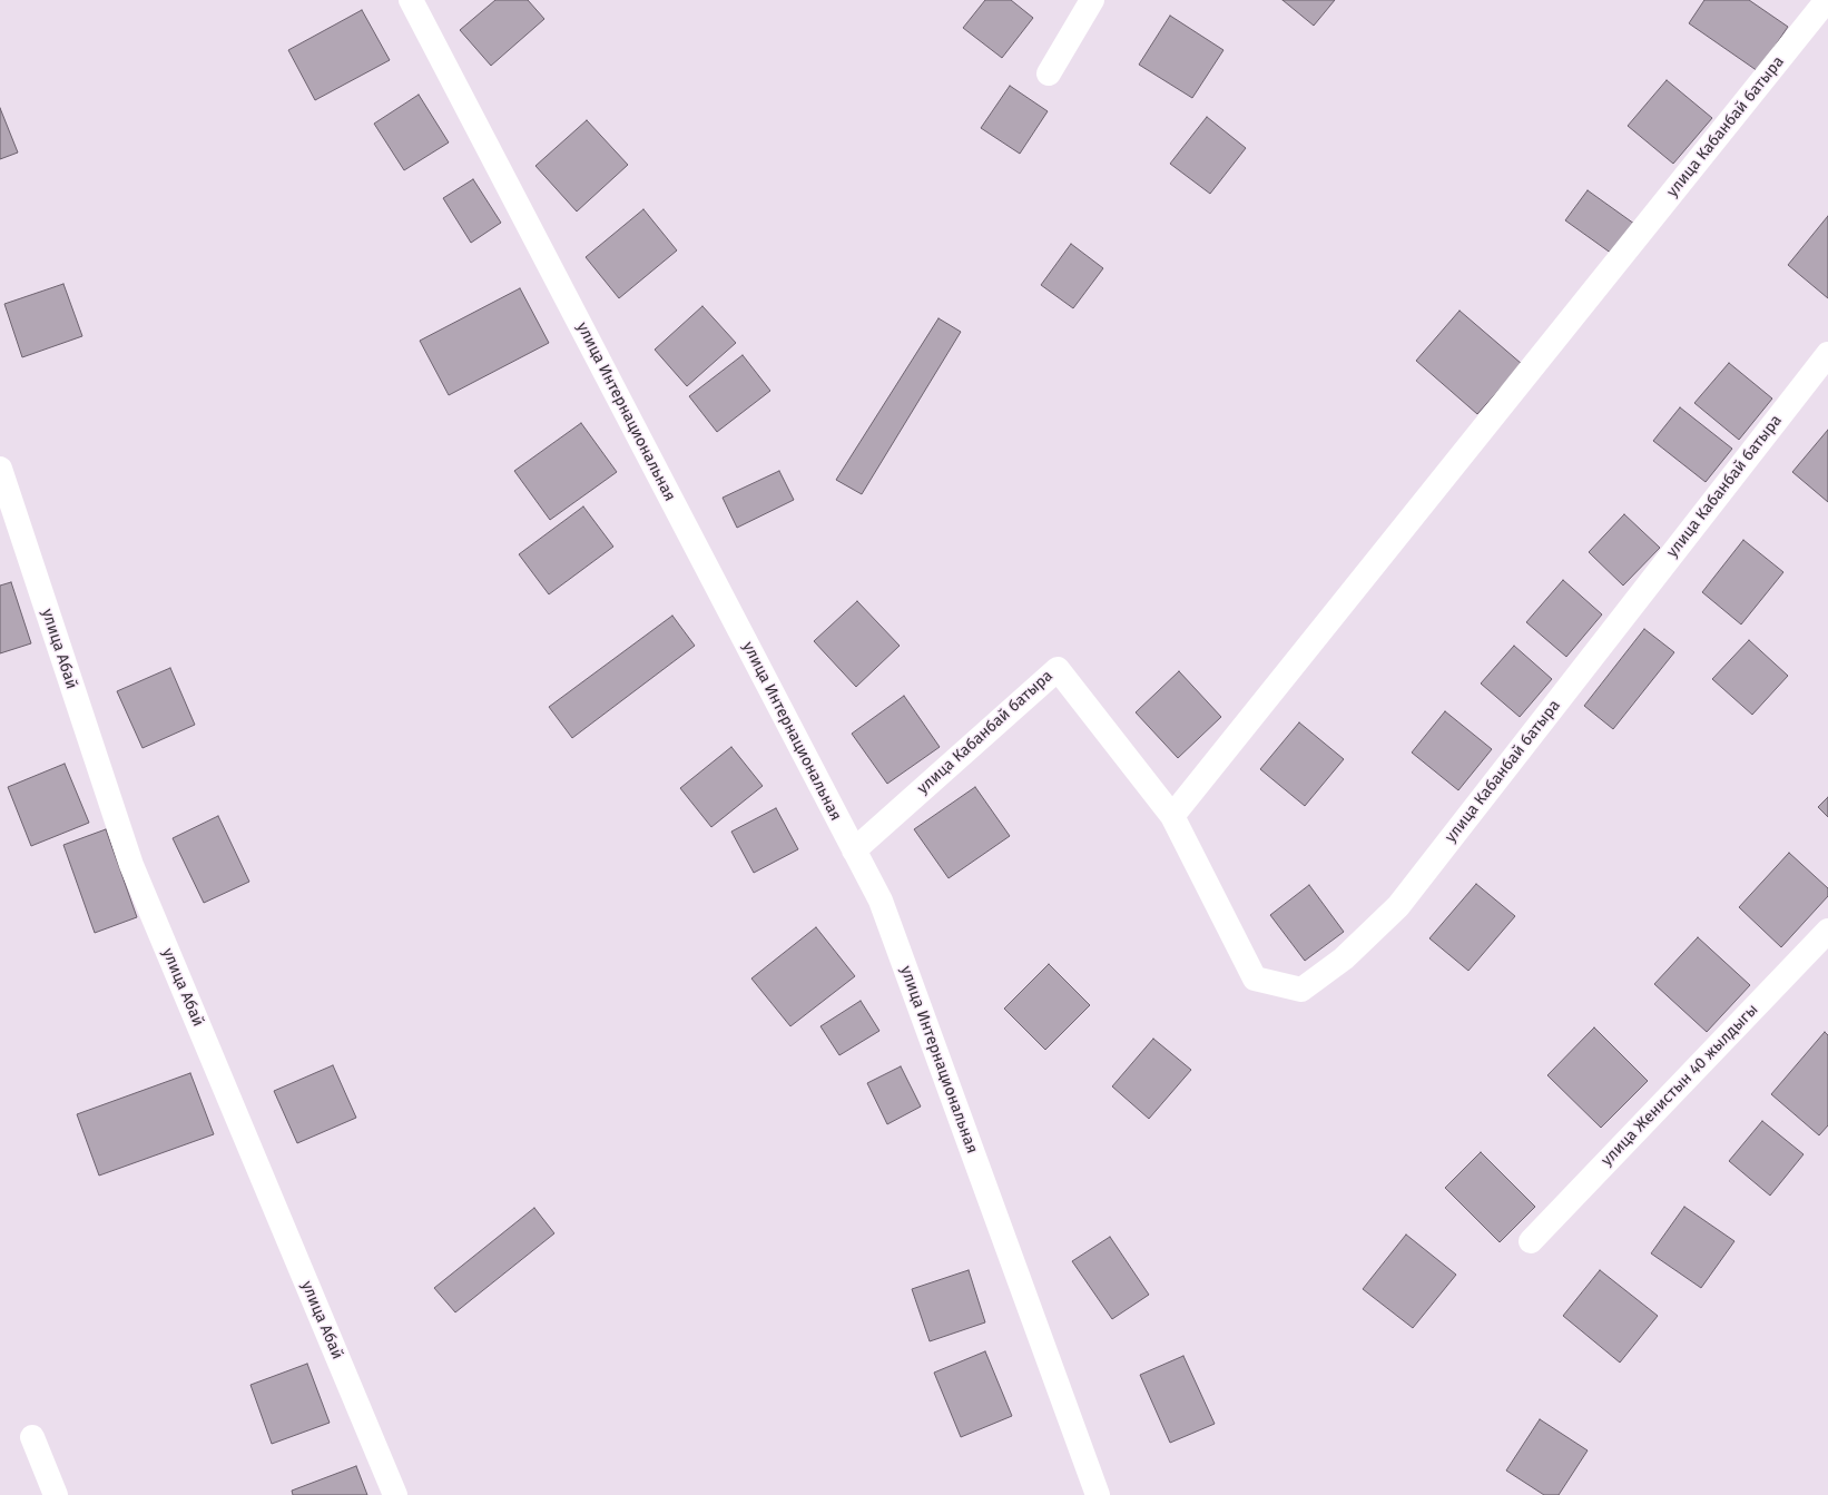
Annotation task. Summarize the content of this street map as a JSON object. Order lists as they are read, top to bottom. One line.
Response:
{"streets":{"street":["улица Кабанбай батыра","улица Интернациональная","улица Абай","улица Женистын 40 жылдыгы"]},"crossings":[["улица Кабанбай батыра","улица Интернациональная"]]}
